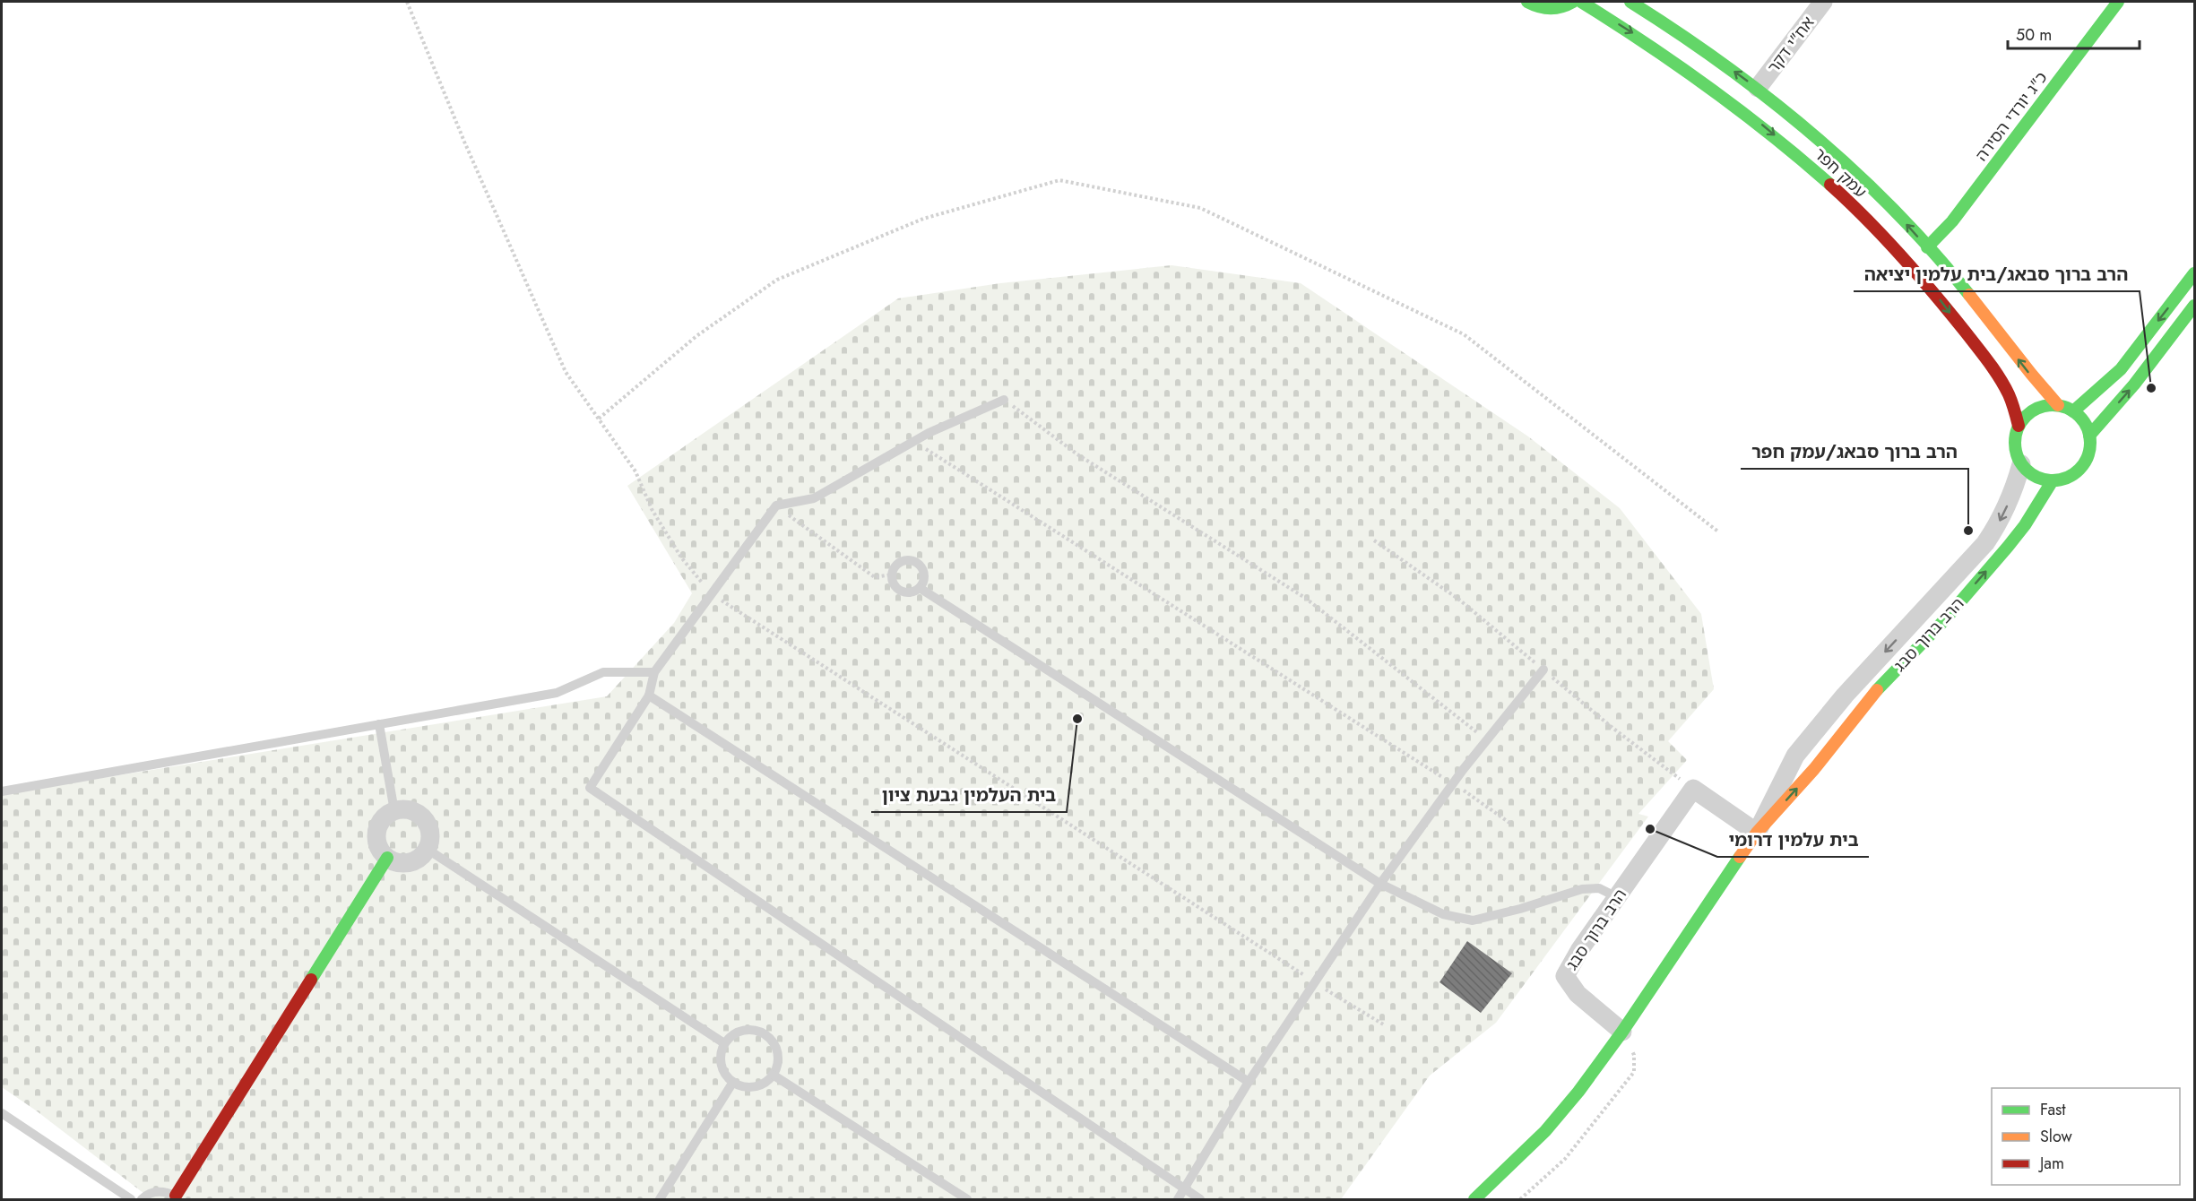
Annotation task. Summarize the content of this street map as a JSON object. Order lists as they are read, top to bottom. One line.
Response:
{"streets":{"street":["אח\"י דקר","כ\"ג יורדי הסירה","עמק חפר","הרב ברוך סבג"]},"crossings":[["אח\"י דקר","עמק חפר"],["כ\"ג יורדי הסירה","עמק חפר"],["עמק חפר","הרב ברוך סבג"]],"places":["הרב ברוך סבאג/בית עלמין יציאה","הרב ברוך סבאג/עמק חפר","בית העלמין גבעת ציון","בית עלמין דרומי"],"legend":["Fast","Slow","Jam"],"scale_bar":"50 m"}
